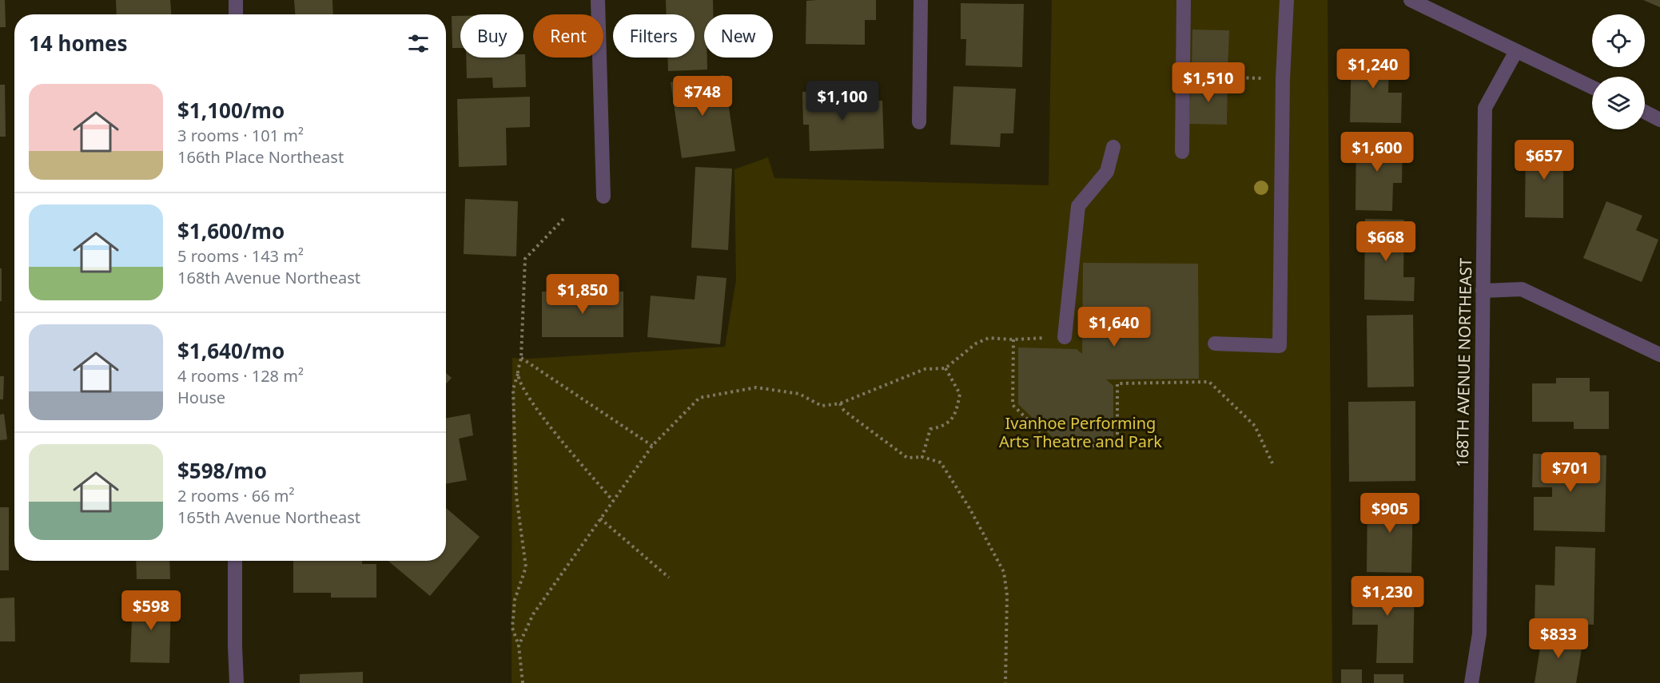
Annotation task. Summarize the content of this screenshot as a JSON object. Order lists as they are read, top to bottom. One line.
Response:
{"streets":{"street":["168TH AVENUE NORTHEAST"]},"parks":["Ivanhoe Performing Arts Theatre and Park"],"page":{"chip":["Buy","Rent","Filters","New"],"heading":"14 homes","price":["$1,240","$1,510","$748","$1,100","$1,600","$657","$668","$1,850","$1,640","$701","$905","$1,230","$598","$833"],"list":[{"name":"$1,100/mo","note":"3 rooms · 101 m² · 166th Place Northeast"},{"name":"$1,600/mo","note":"5 rooms · 143 m² · 168th Avenue Northeast"},{"name":"$1,640/mo","note":"4 rooms · 128 m² · House"},{"name":"$598/mo","note":"2 rooms · 66 m² · 165th Avenue Northeast"}]}}
